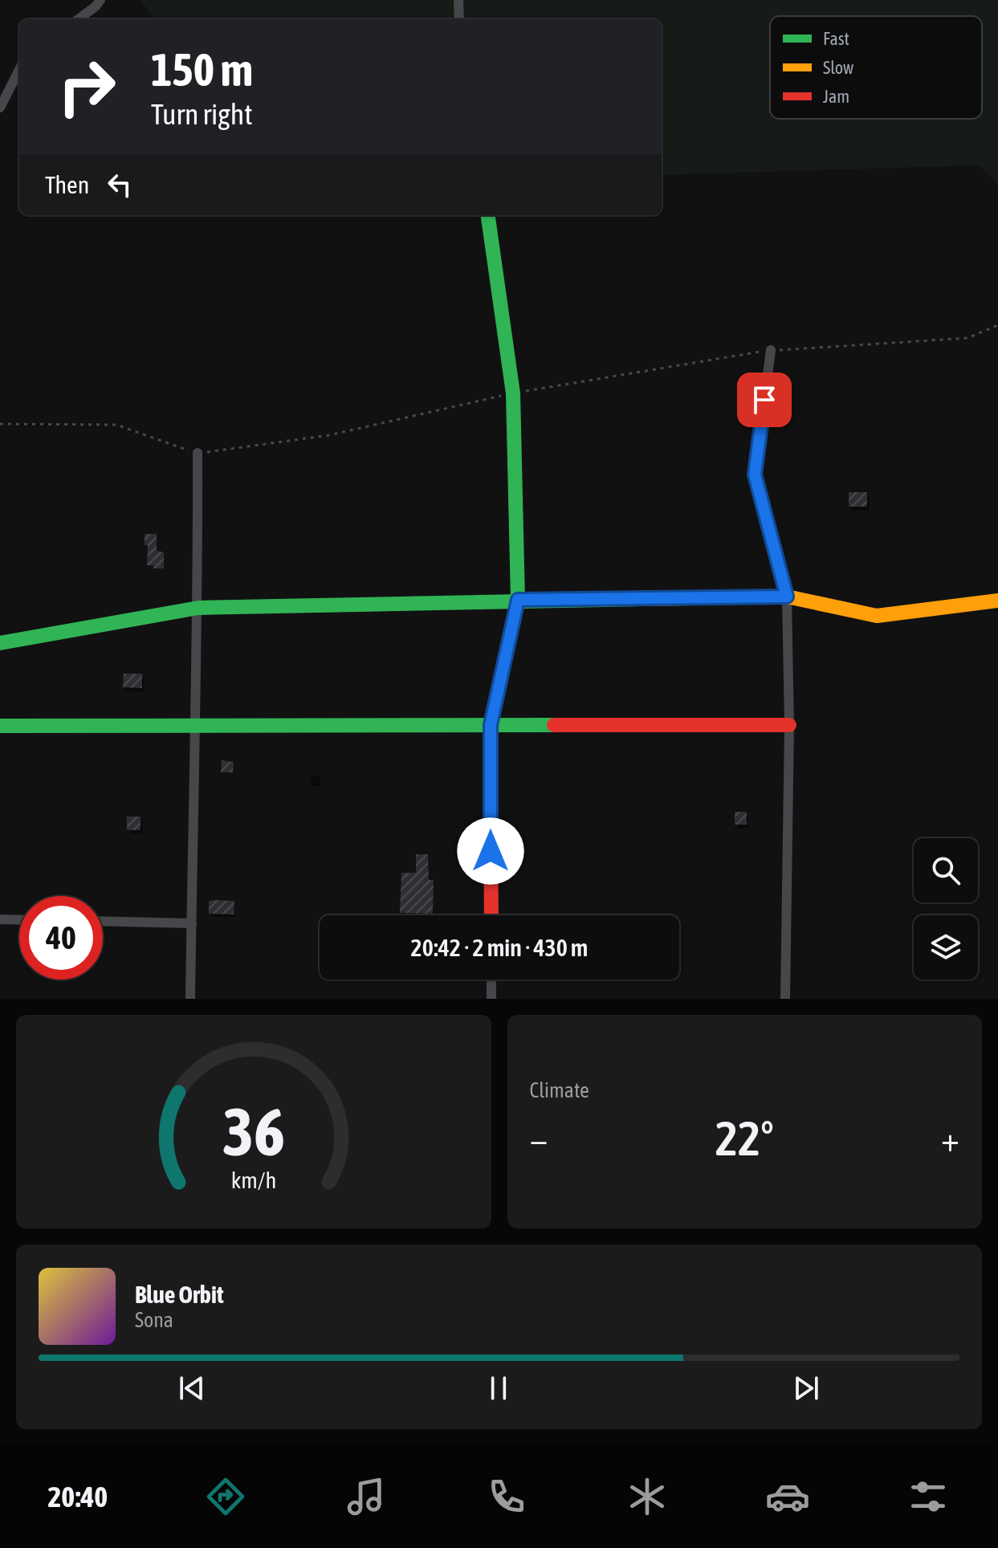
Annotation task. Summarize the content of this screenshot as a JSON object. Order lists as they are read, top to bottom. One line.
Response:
{"legend":["Fast","Slow","Jam"],"page":{"turn":["150 m","Turn right"],"then":"Then","limit":"40","trip":"20:42 · 2 min · 430 m","tile":"Climate","heat":["−","22°","+"],"song":["Blue Orbit","Sona"],"tabs":"20:40","gauge":["36","km/h"]}}
